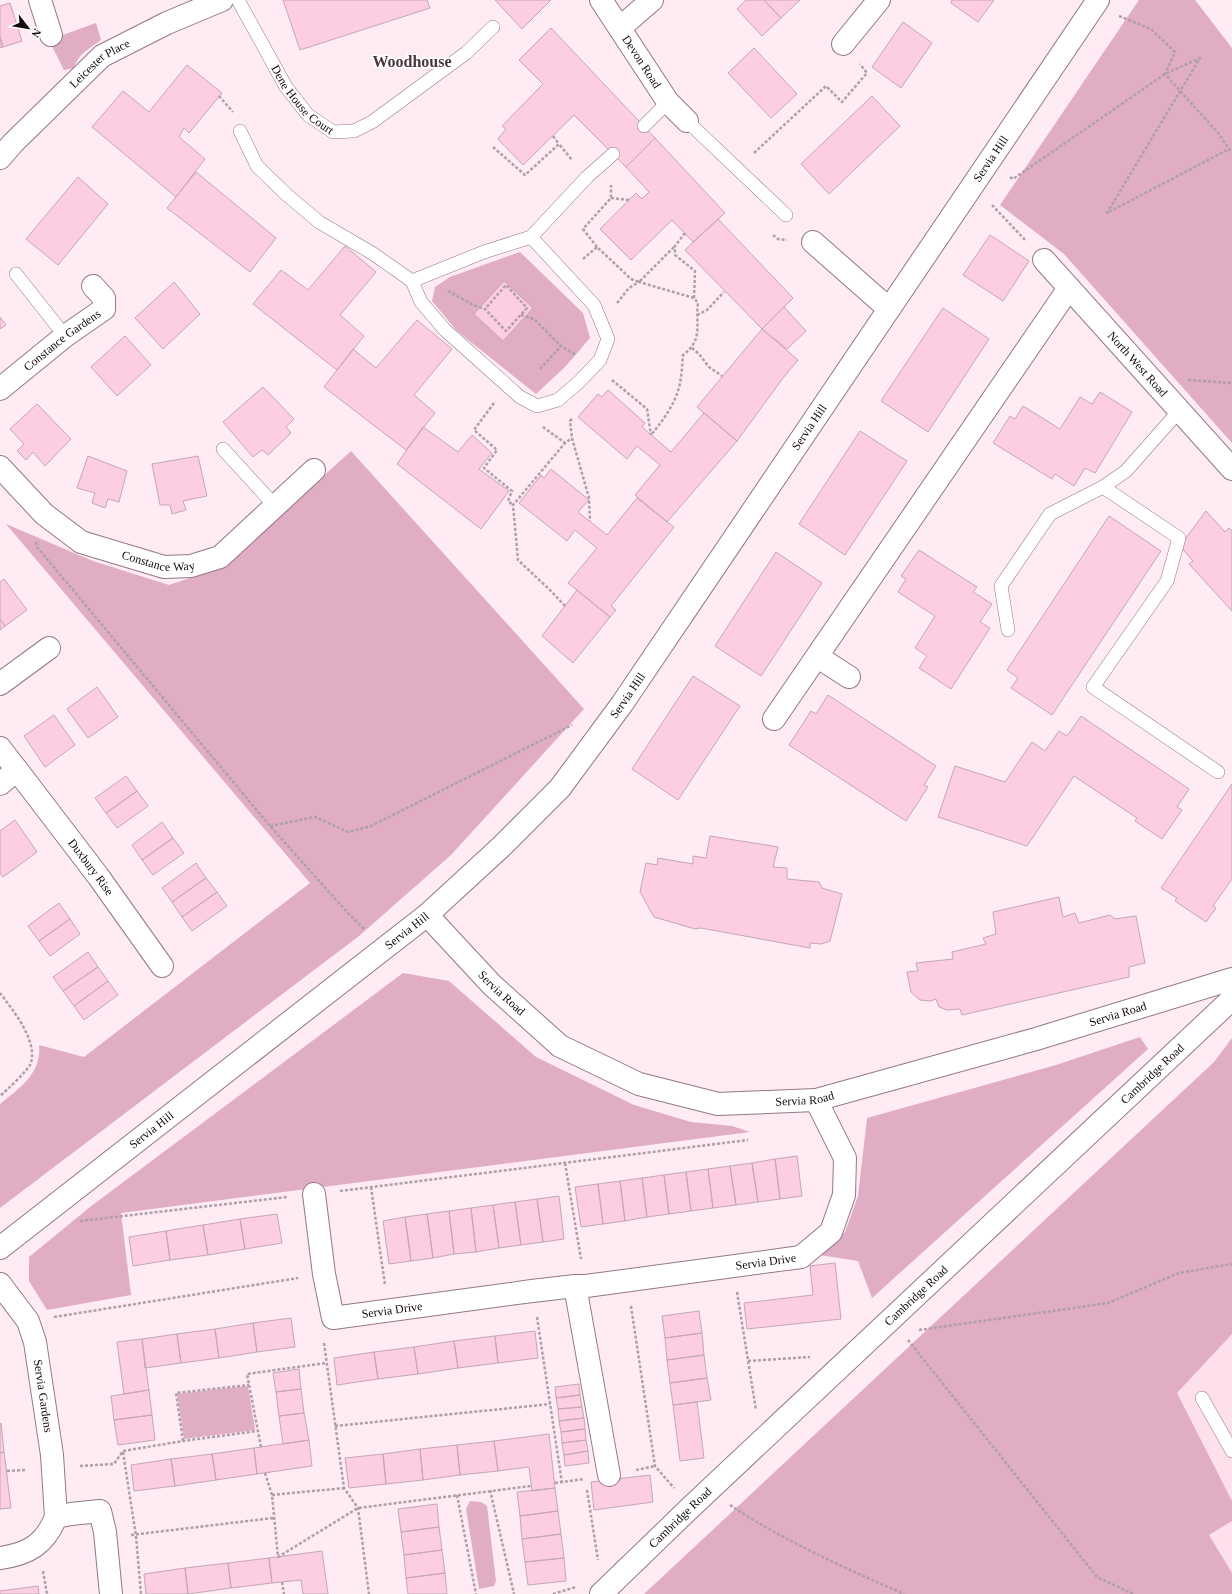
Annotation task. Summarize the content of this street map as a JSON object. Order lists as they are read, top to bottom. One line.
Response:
{"streets":{"street":["Devon Road","Leicester Place","Servia Hill","Constance Gardens","North West Road","Constance Way","Duxbury Rise","Servia Road","Cambridge Road","Servia Drive","Servia Gardens"],"lane":["Dene House Court"]},"crossings":[["Servia Hill","Servia Road"],["Servia Road","Servia Drive"]],"districts":["Woodhouse"],"north":"bottom right"}
